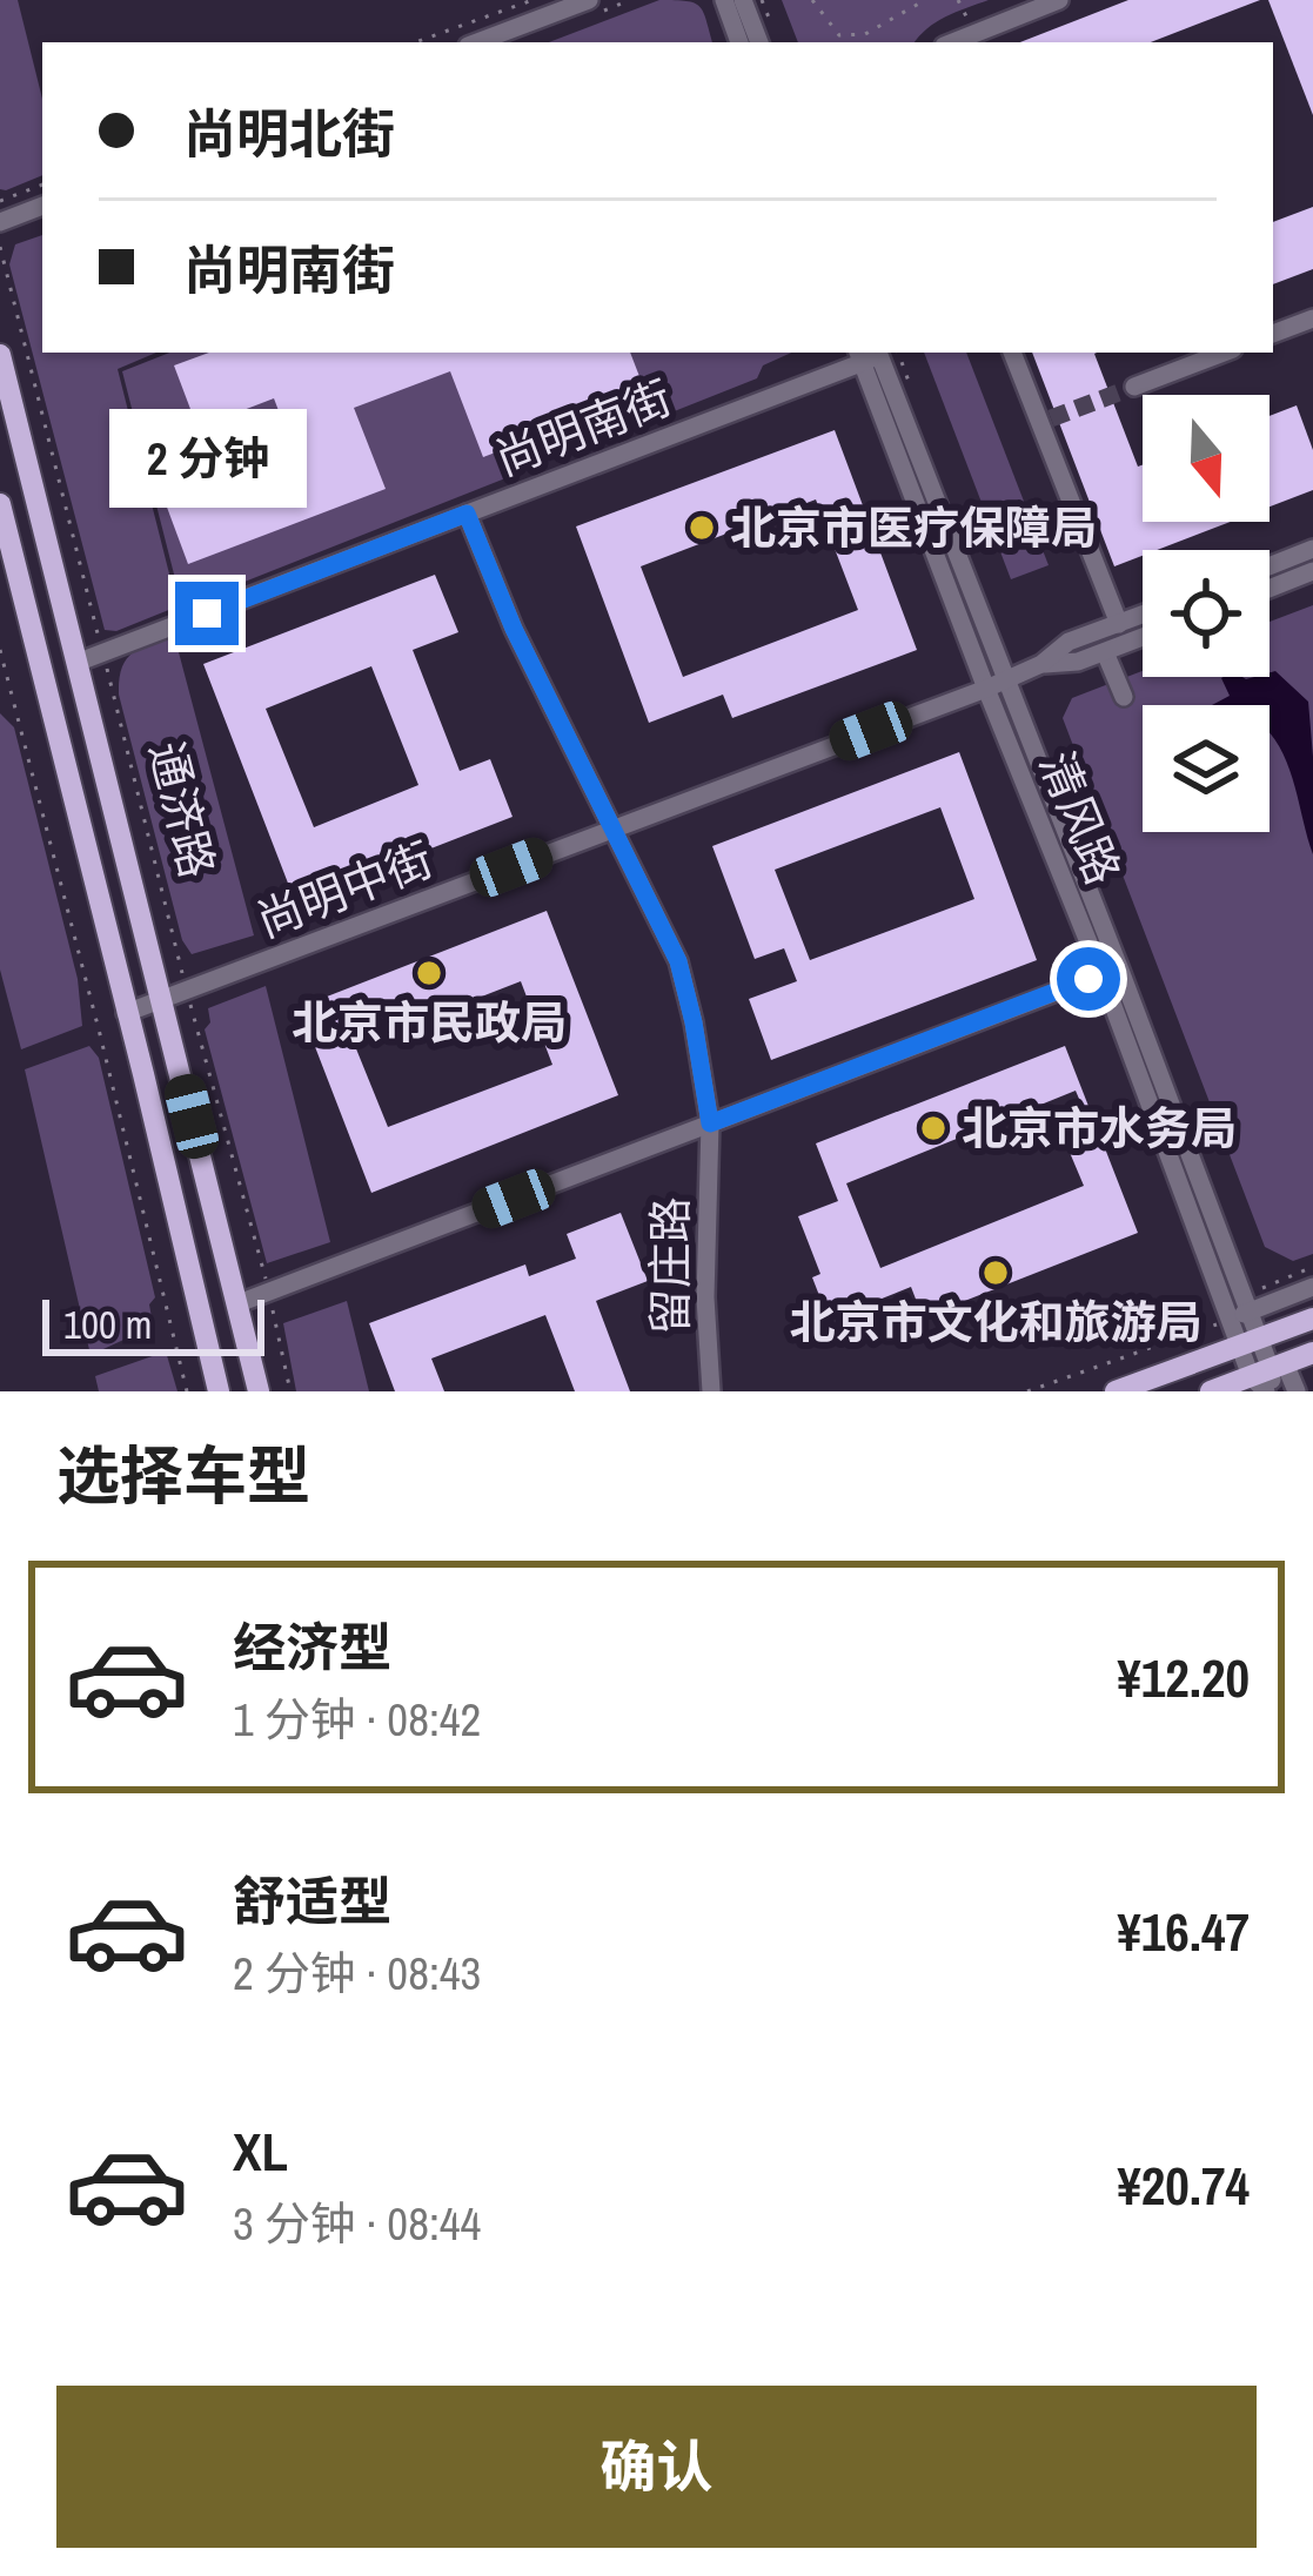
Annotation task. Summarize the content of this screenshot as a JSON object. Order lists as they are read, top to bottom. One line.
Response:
{"streets":{"main road":["通济路"],"street":["尚明南街","清风路","尚明中街","留庄路"]},"crossings":[["尚明南街","通济路"],["尚明南街","清风路"],["尚明南街","留庄路"],["通济路","尚明中街"],["清风路","尚明中街"],["尚明中街","留庄路"]],"places":["北京市医疗保障局","北京市民政局","北京市水务局","北京市文化和旅游局"],"scale_bar":"100 m","north":"bottom","page":{"banner":["尚明北街","尚明南街"],"bubble":"2 分钟","scale":"100 m","heading":"选择车型","list":[{"name":"经济型","note":"1 分钟 · 08:42","value":"¥12.20"},{"name":"舒适型","note":"2 分钟 · 08:43","value":"¥16.47"},{"name":"XL","note":"3 分钟 · 08:44","value":"¥20.74"}],"buttons":"确认"}}
